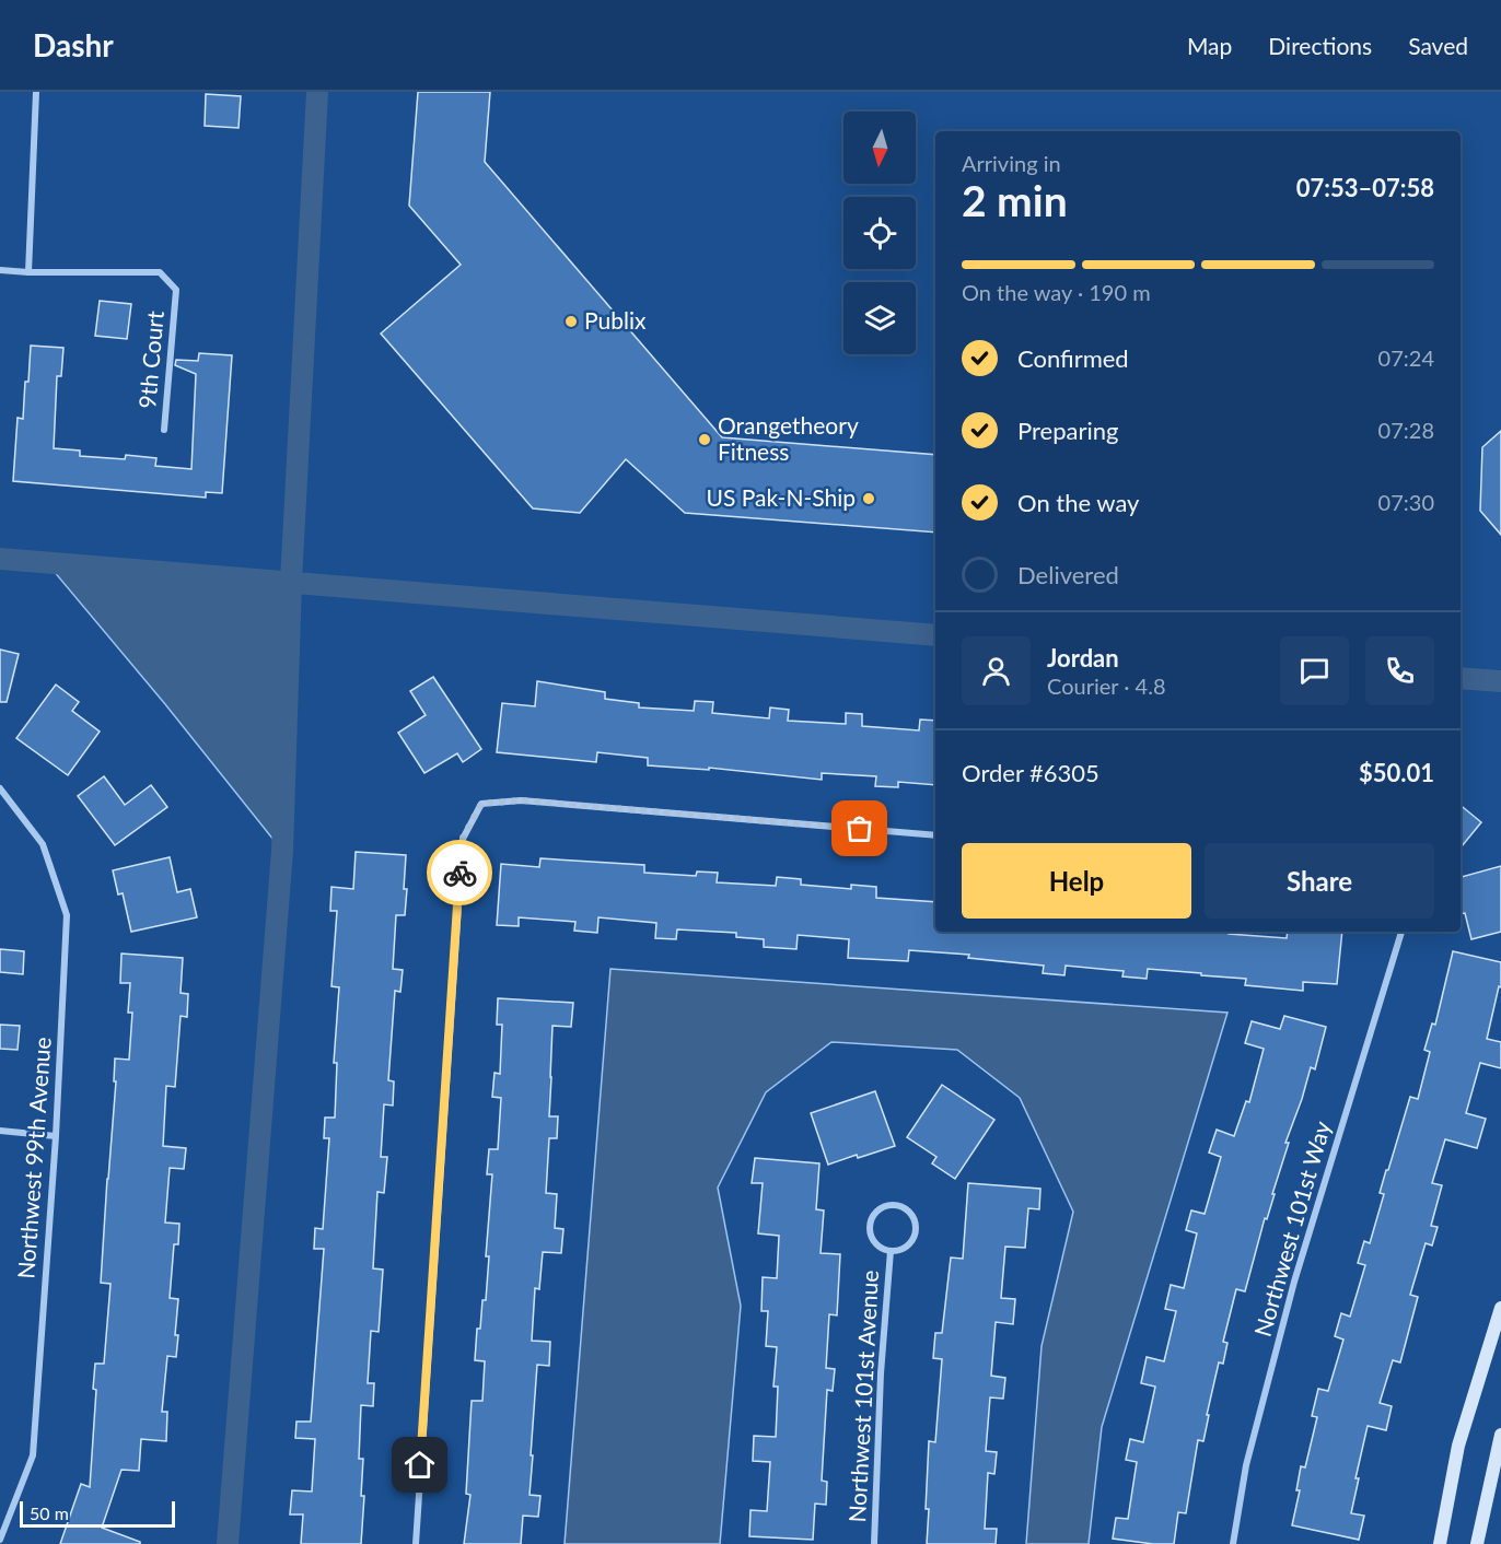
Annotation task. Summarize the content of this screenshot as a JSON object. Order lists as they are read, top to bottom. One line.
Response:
{"streets":{"street":["9th Court","Northwest 99th Avenue","Northwest 101st Way","Northwest 101st Avenue"]},"places":["Publix","Orangetheory Fitness","US Pak-N-Ship"],"scale_bar":"50 m","north":"bottom","page":{"header":"Dashr","nav":["Map","Directions","Saved"],"heading":["2 min","Arriving in","07:53–07:58"],"panel":["Jordan","Courier · 4.8","Order #6305","$50.01"],"bar":"On the way · 190 m","list":[["Confirmed","07:24"],["Preparing","07:28"],["On the way","07:30"],"Delivered"],"buttons":["Help","Share"],"scale":"50 m"}}
